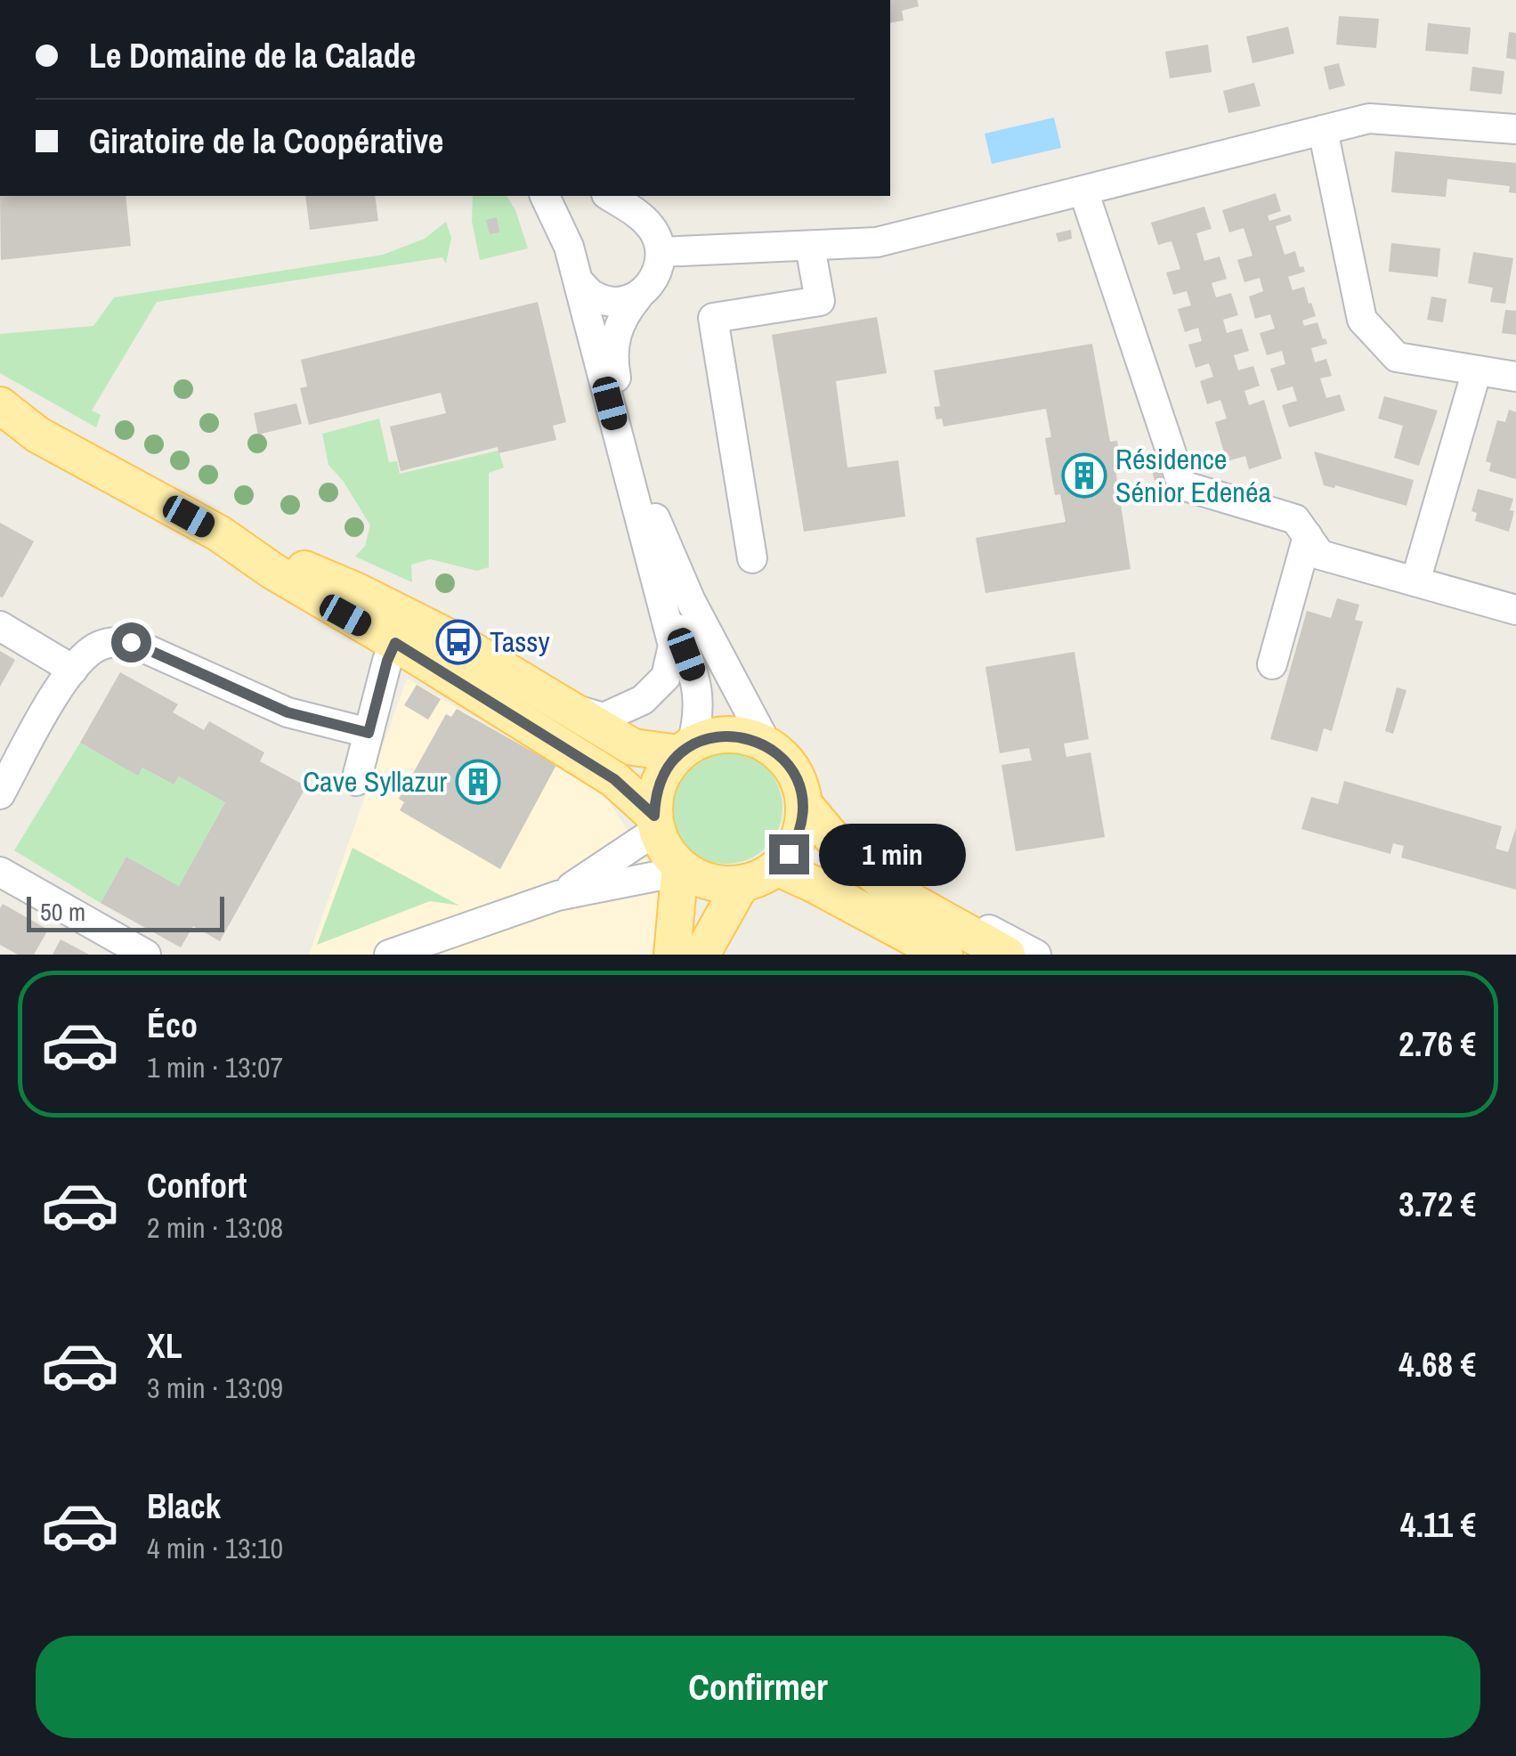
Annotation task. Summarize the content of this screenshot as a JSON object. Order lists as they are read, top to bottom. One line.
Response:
{"places":{"building":["Résidence Sénior Edenéa","Cave Syllazur"],"bus stop":["Tassy"]},"scale_bar":"50 m","page":{"banner":["Le Domaine de la Calade","Giratoire de la Coopérative"],"bubble":"1 min","scale":"50 m","list":[{"name":"Éco","note":"1 min · 13:07","value":"2.76 €"},{"name":"Confort","note":"2 min · 13:08","value":"3.72 €"},{"name":"XL","note":"3 min · 13:09","value":"4.68 €"},{"name":"Black","note":"4 min · 13:10","value":"4.11 €"}],"buttons":"Confirmer"}}
